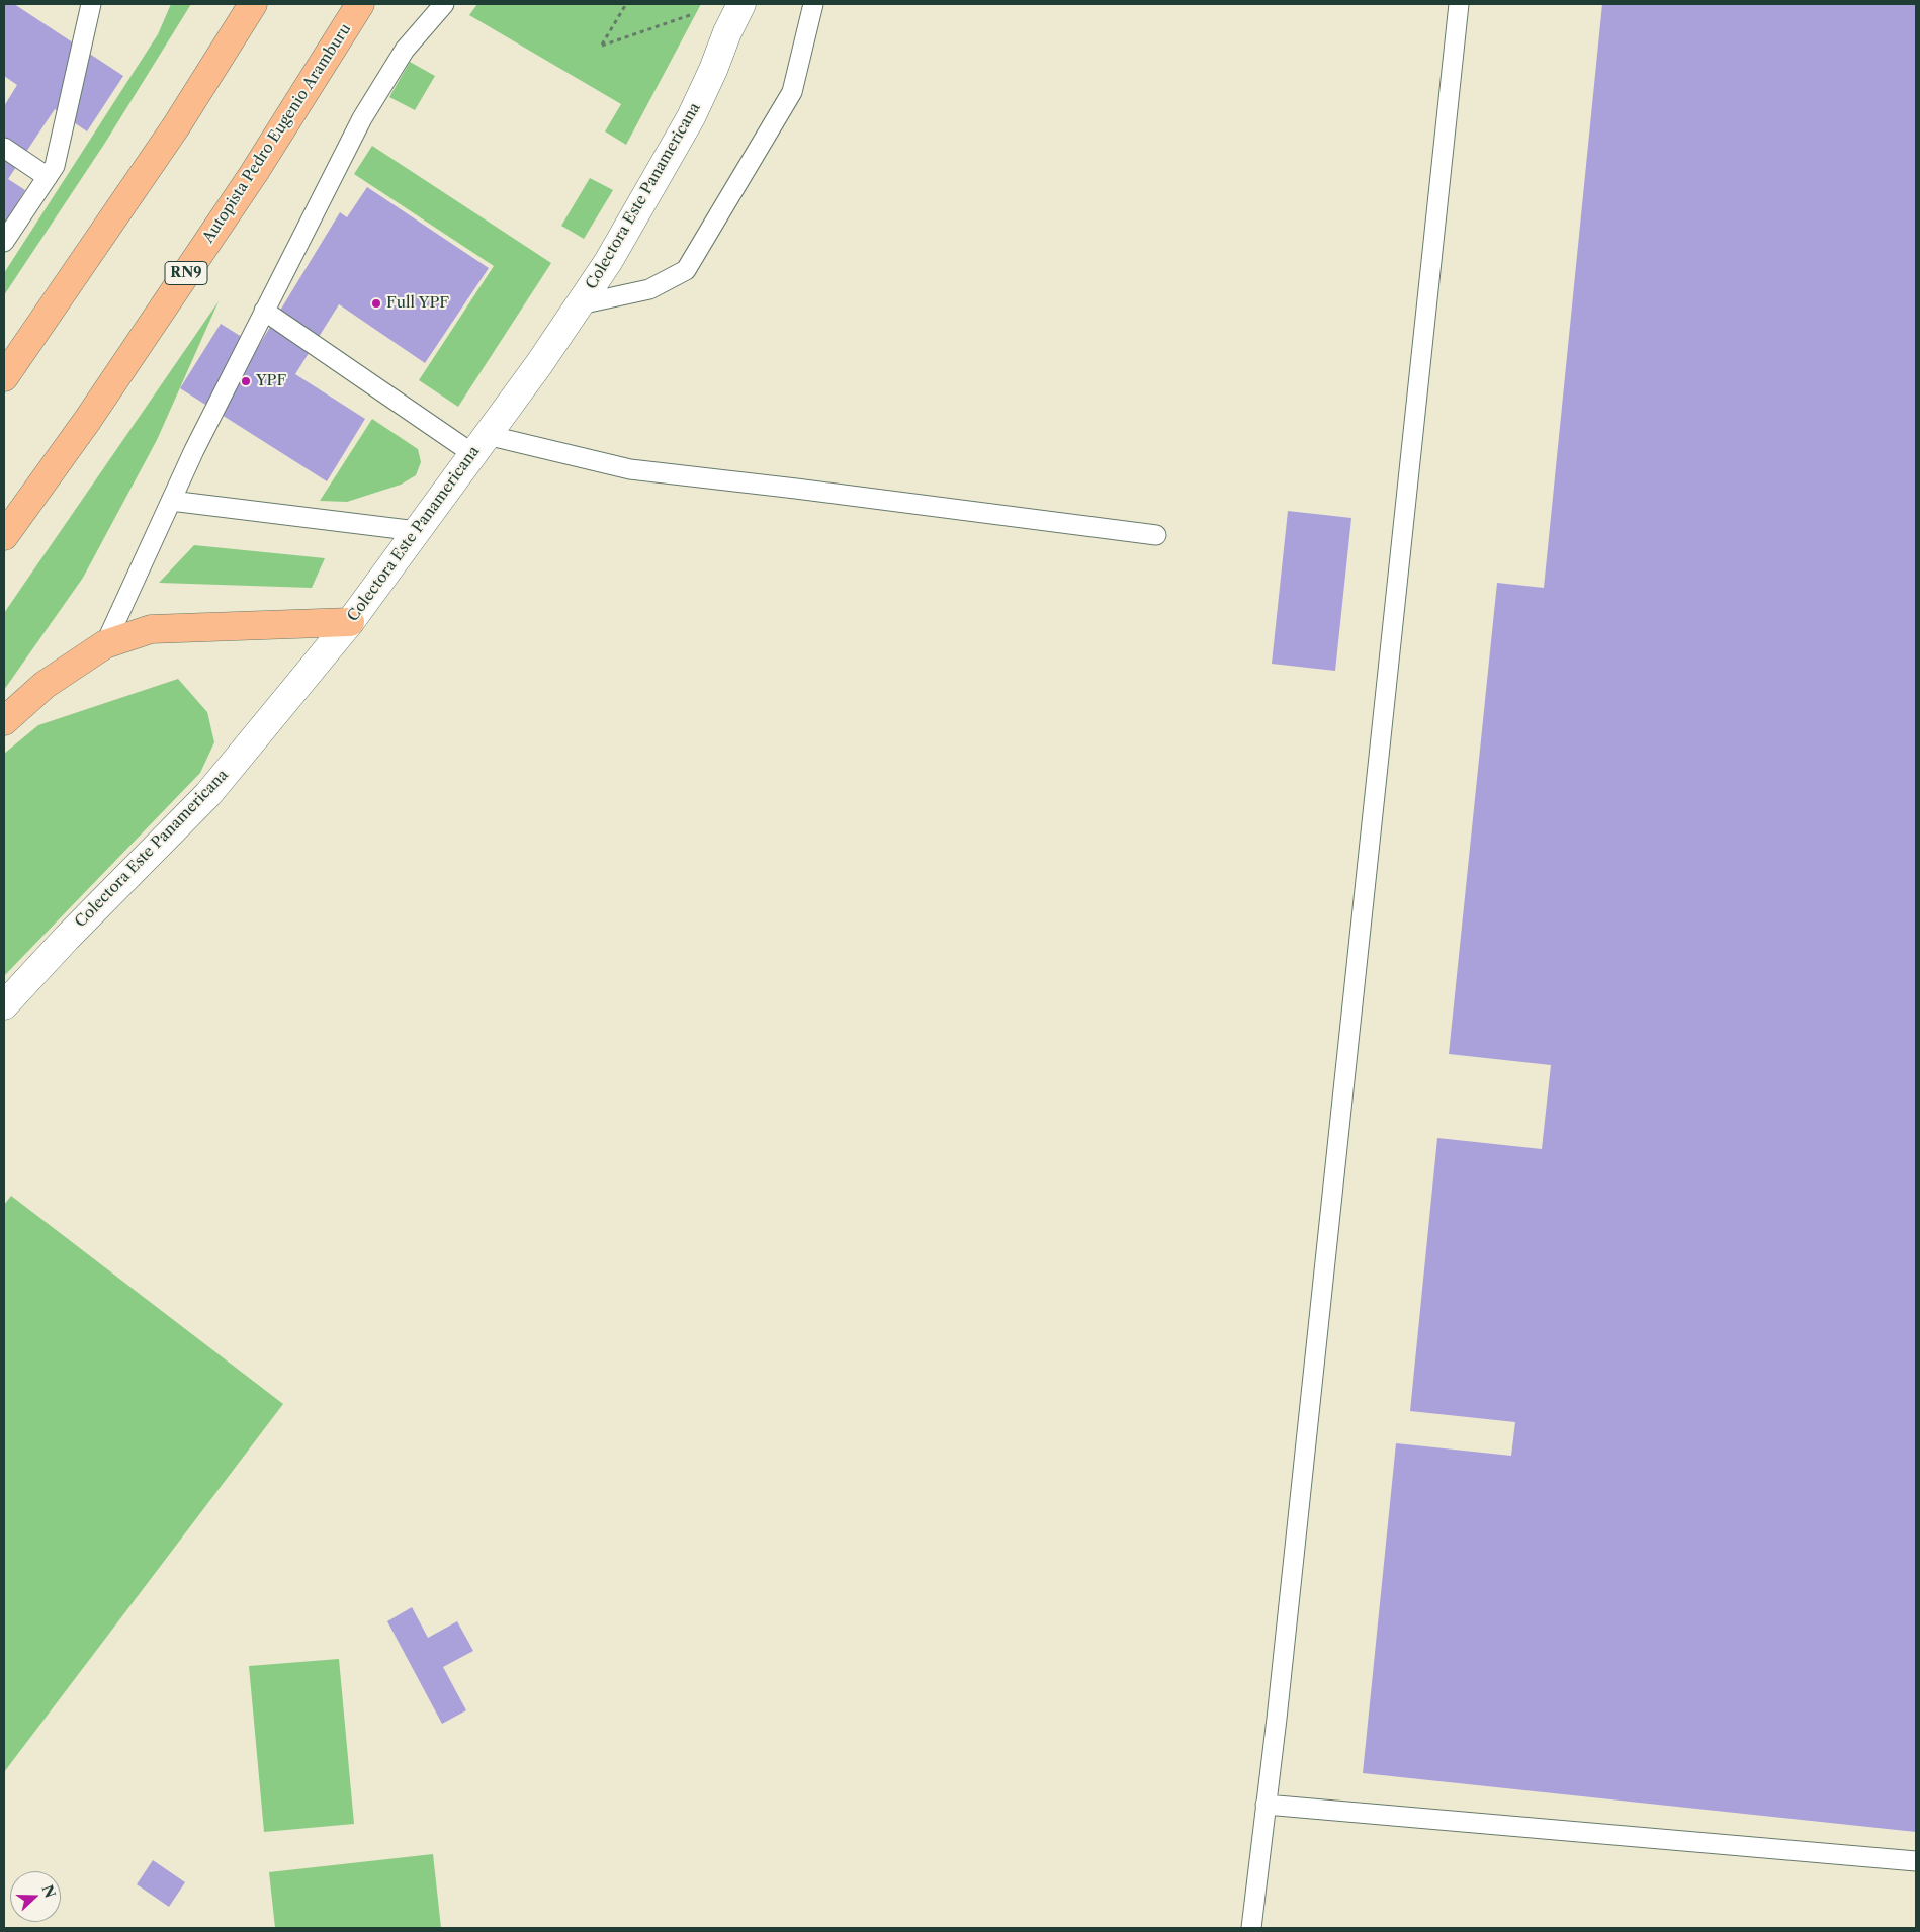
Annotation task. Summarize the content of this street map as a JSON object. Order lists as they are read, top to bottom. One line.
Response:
{"streets":{"highway":["Autopista Pedro Eugenio Aramburu","RN9"],"street":["Colectora Este Panamericana"]},"places":["Full YPF","YPF"],"north":"right"}
